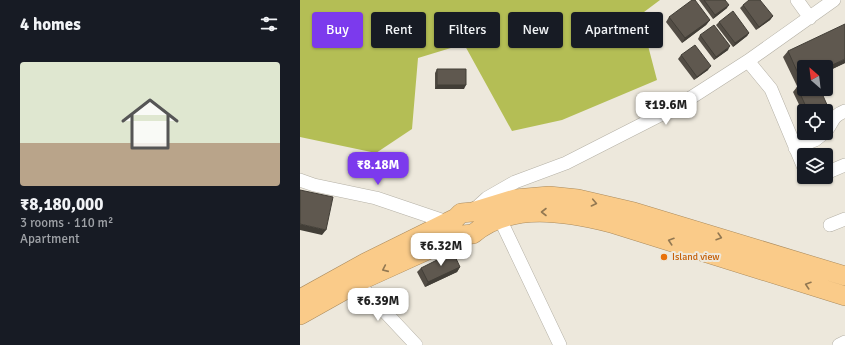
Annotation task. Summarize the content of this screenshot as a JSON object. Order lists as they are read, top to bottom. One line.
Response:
{"places":["Island view"],"north":"top left","page":{"heading":"4 homes","chip":["Buy","Rent","Filters","New","Apartment"],"list":[{"name":"₹8,180,000","note":"3 rooms · 110 m² · Apartment"}],"price":["₹19.6M","₹8.18M","₹6.32M","₹6.39M"]}}
